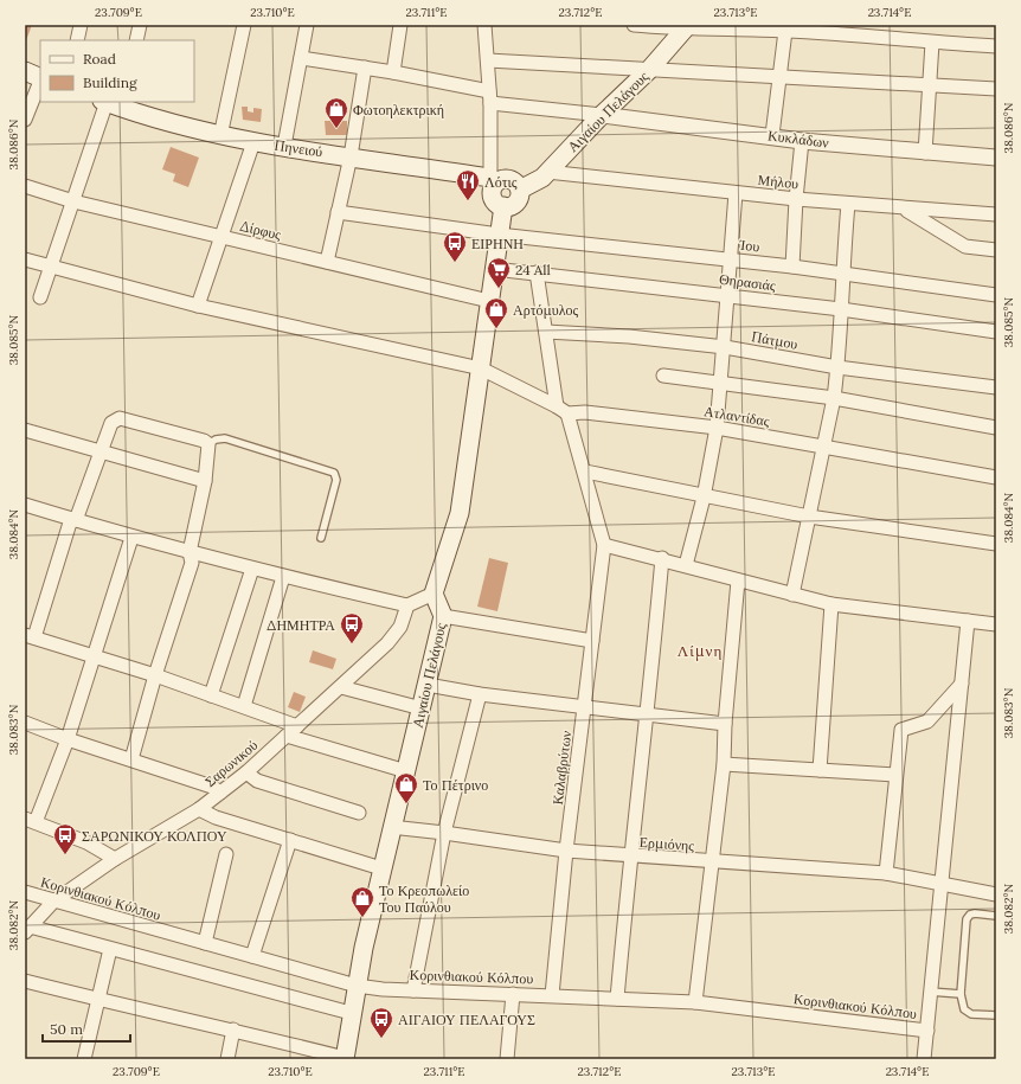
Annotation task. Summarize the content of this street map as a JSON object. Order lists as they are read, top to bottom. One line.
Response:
{"streets":{"main road":["Αιγαίου Πελάγους","Πηνειού"],"street":["Κυκλάδων","Μήλου","Δίρφυς","Ίου","Θηρασιάς","Πάτμου","Ατλαντίδας","Σαρωνικού","Καλαβρύτων","Ερμιόνης","Κορινθιακού Κόλπου"]},"crossings":[["Αιγαίου Πελάγους","Κυκλάδων"],["Αιγαίου Πελάγους","Πηνειού"],["Αιγαίου Πελάγους","Μήλου"],["Αιγαίου Πελάγους","Ερμιόνης"],["Αιγαίου Πελάγους","Κορινθιακού Κόλπου"],["Σαρωνικού","Κορινθιακού Κόλπου"],["Καλαβρύτων","Ερμιόνης"],["Καλαβρύτων","Κορινθιακού Κόλπου"]],"districts":["Λίμνη"],"places":{"shop":["Φωτοηλεκτρική","Αρτόμυλος","Το Πέτρινο","Το Κρεοπωλείο Του Παύλου"],"restaurant":["Λότις"],"bus stop":["ΕΙΡΗΝΗ","ΔΗΜΗΤΡΑ","ΣΑΡΩΝΙΚΟΥ ΚΟΛΠΟΥ","ΑΙΓΑΙΟΥ ΠΕΛΑΓΟΥΣ"],"supermarket":["24 All"]},"legend":["Road","Building"],"scale_bar":"50 m","coordinates":["23.709°E","23.710°E","23.711°E","23.712°E","23.713°E","23.714°E","38.086°N","38.085°N","38.084°N","38.083°N","38.082°N"]}
